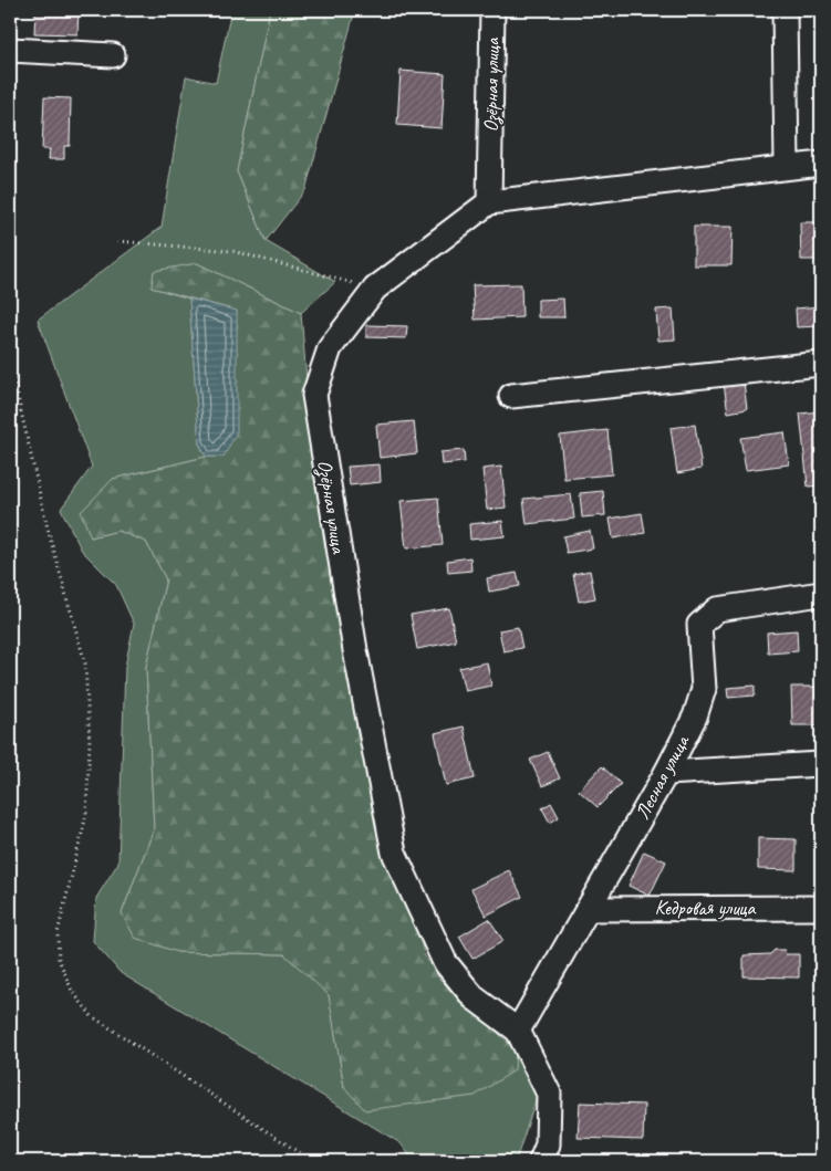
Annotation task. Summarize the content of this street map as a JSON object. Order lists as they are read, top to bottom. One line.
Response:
{"streets":{"street":["Озёрная улица","Лесная улица","Кедровая улица"]},"crossings":[["Озёрная улица","Лесная улица"],["Лесная улица","Кедровая улица"]]}
